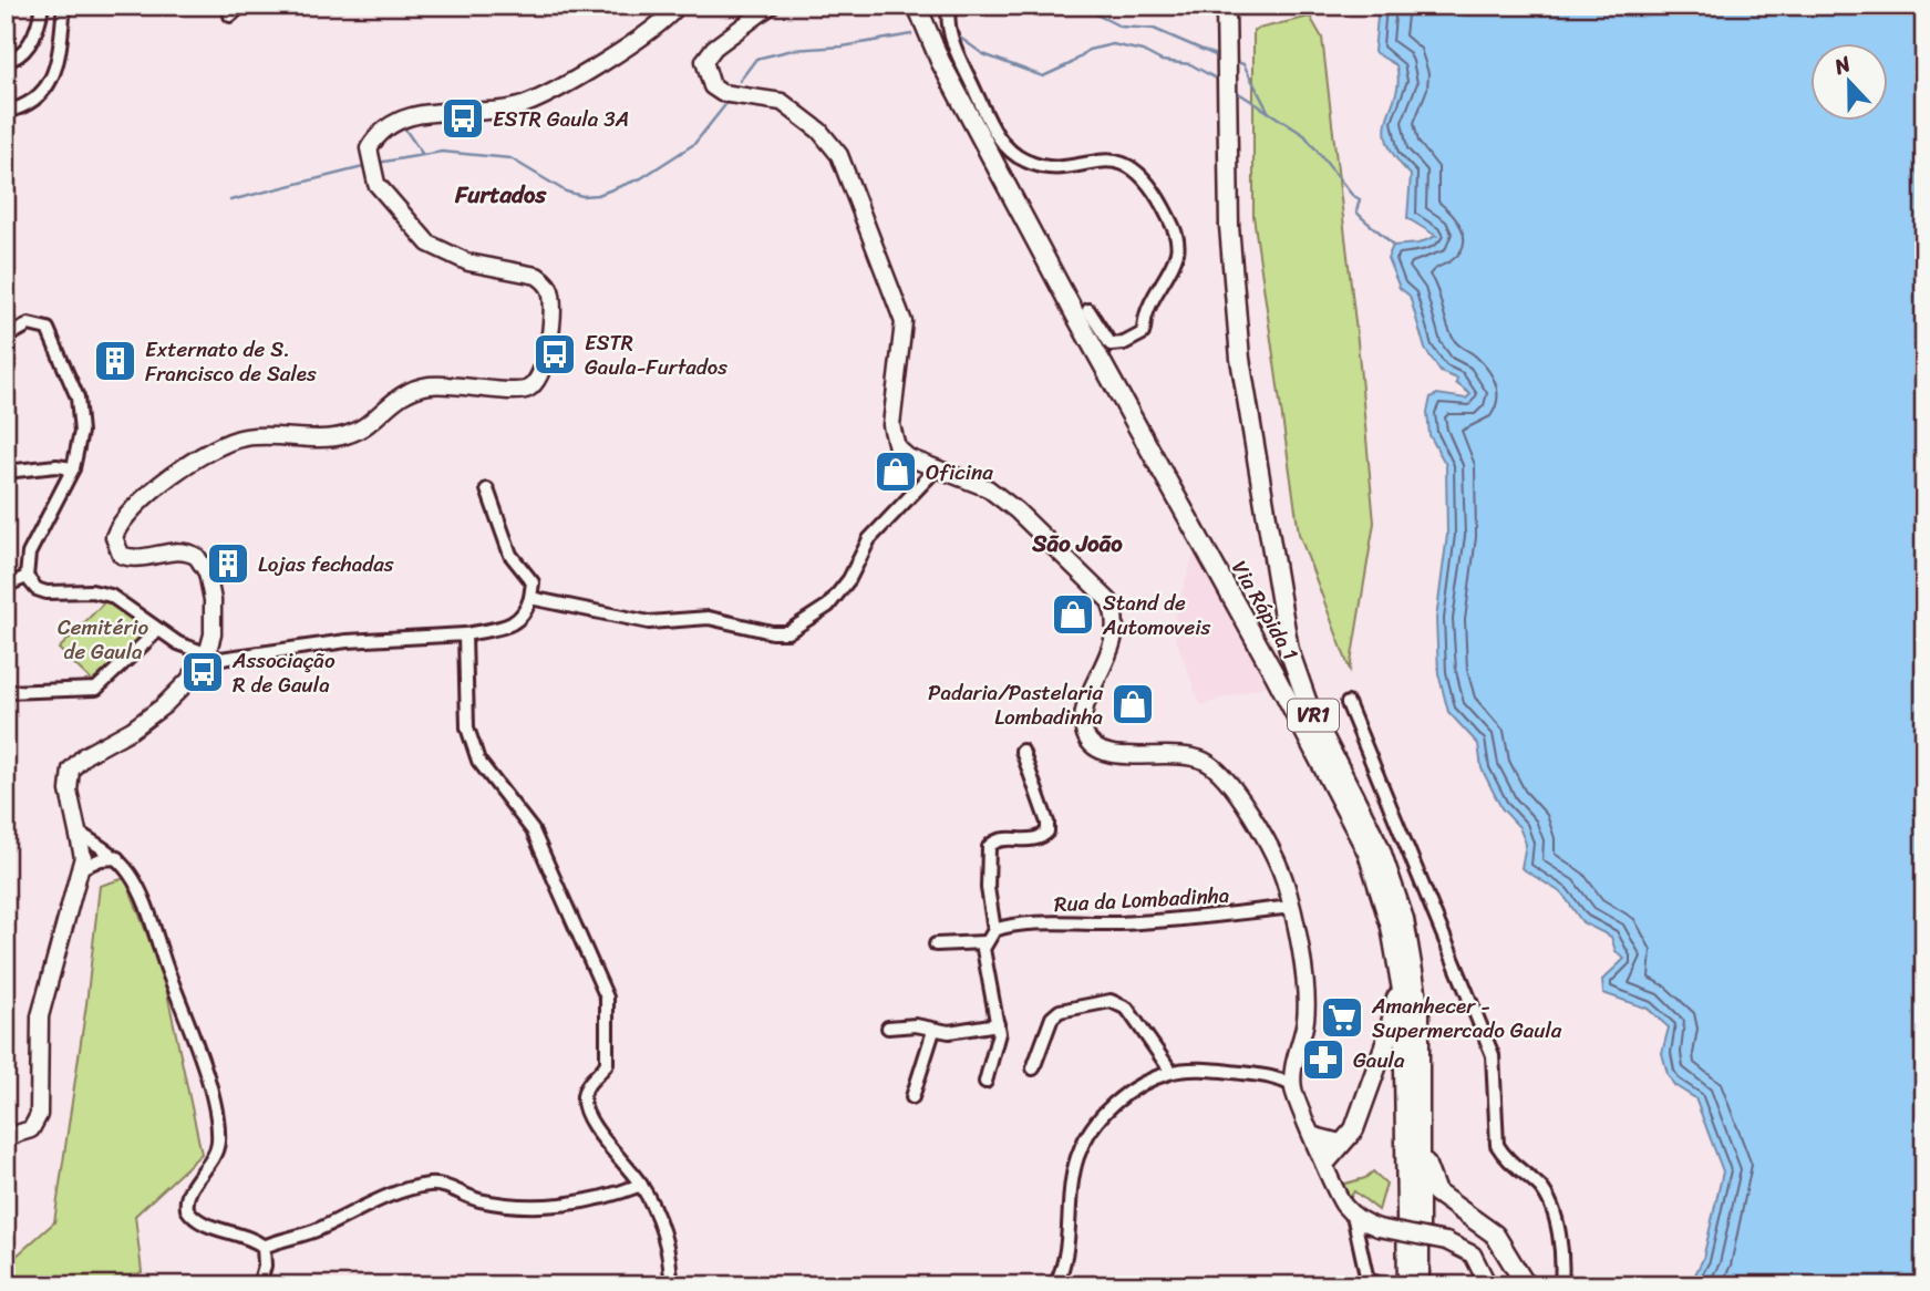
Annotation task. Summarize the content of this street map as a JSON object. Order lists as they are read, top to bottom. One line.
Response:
{"streets":{"highway":["Via Rápida 1","VR1"],"street":["Rua da Lombadinha"]},"districts":["Furtados","São João"],"parks":["Cemitério de Gaula"],"places":{"bus stop":["ESTR Gaula 3A","ESTR Gaula-Furtados","Associação R de Gaula"],"building":["Externato de S. Francisco de Sales","Lojas fechadas"],"shop":["Oficina","Stand de Automoveis","Padaria/Pastelaria Lombadinha"],"supermarket":["Amanhecer - Supermercado Gaula"],"pharmacy":["Gaula"]},"north":"top"}
